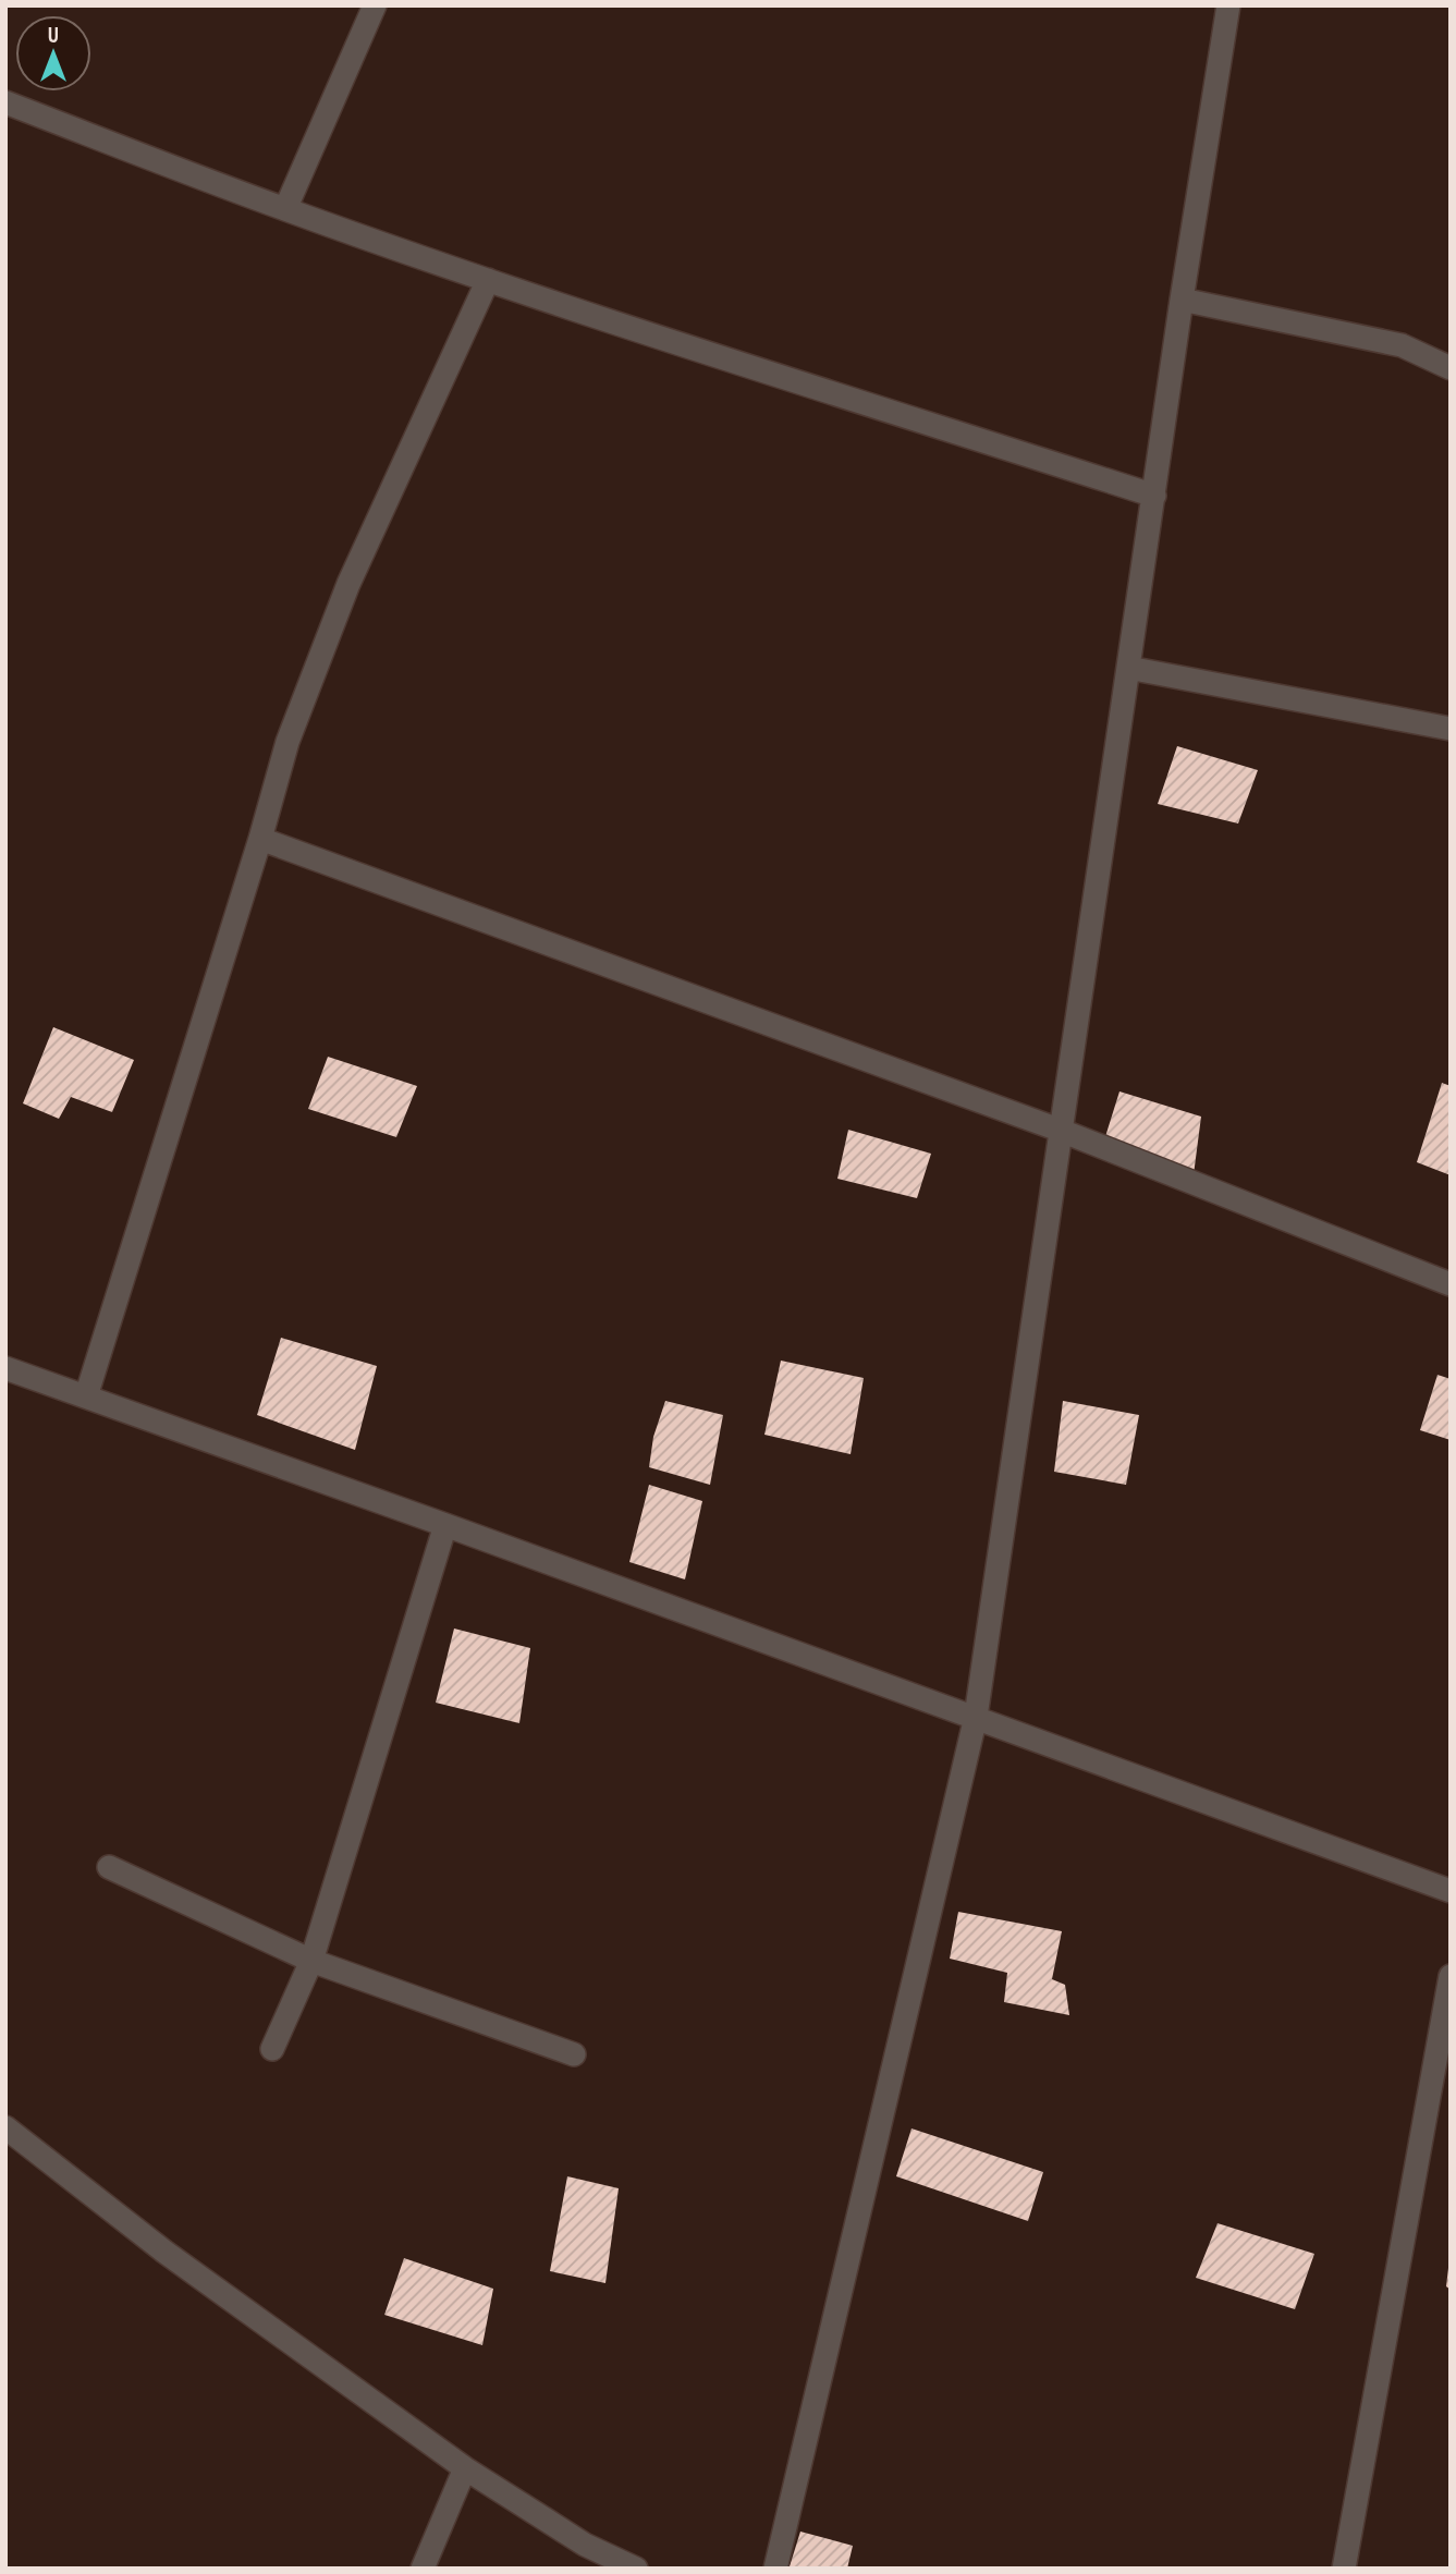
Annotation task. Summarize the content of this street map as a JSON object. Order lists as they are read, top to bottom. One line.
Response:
{"north":"top"}
